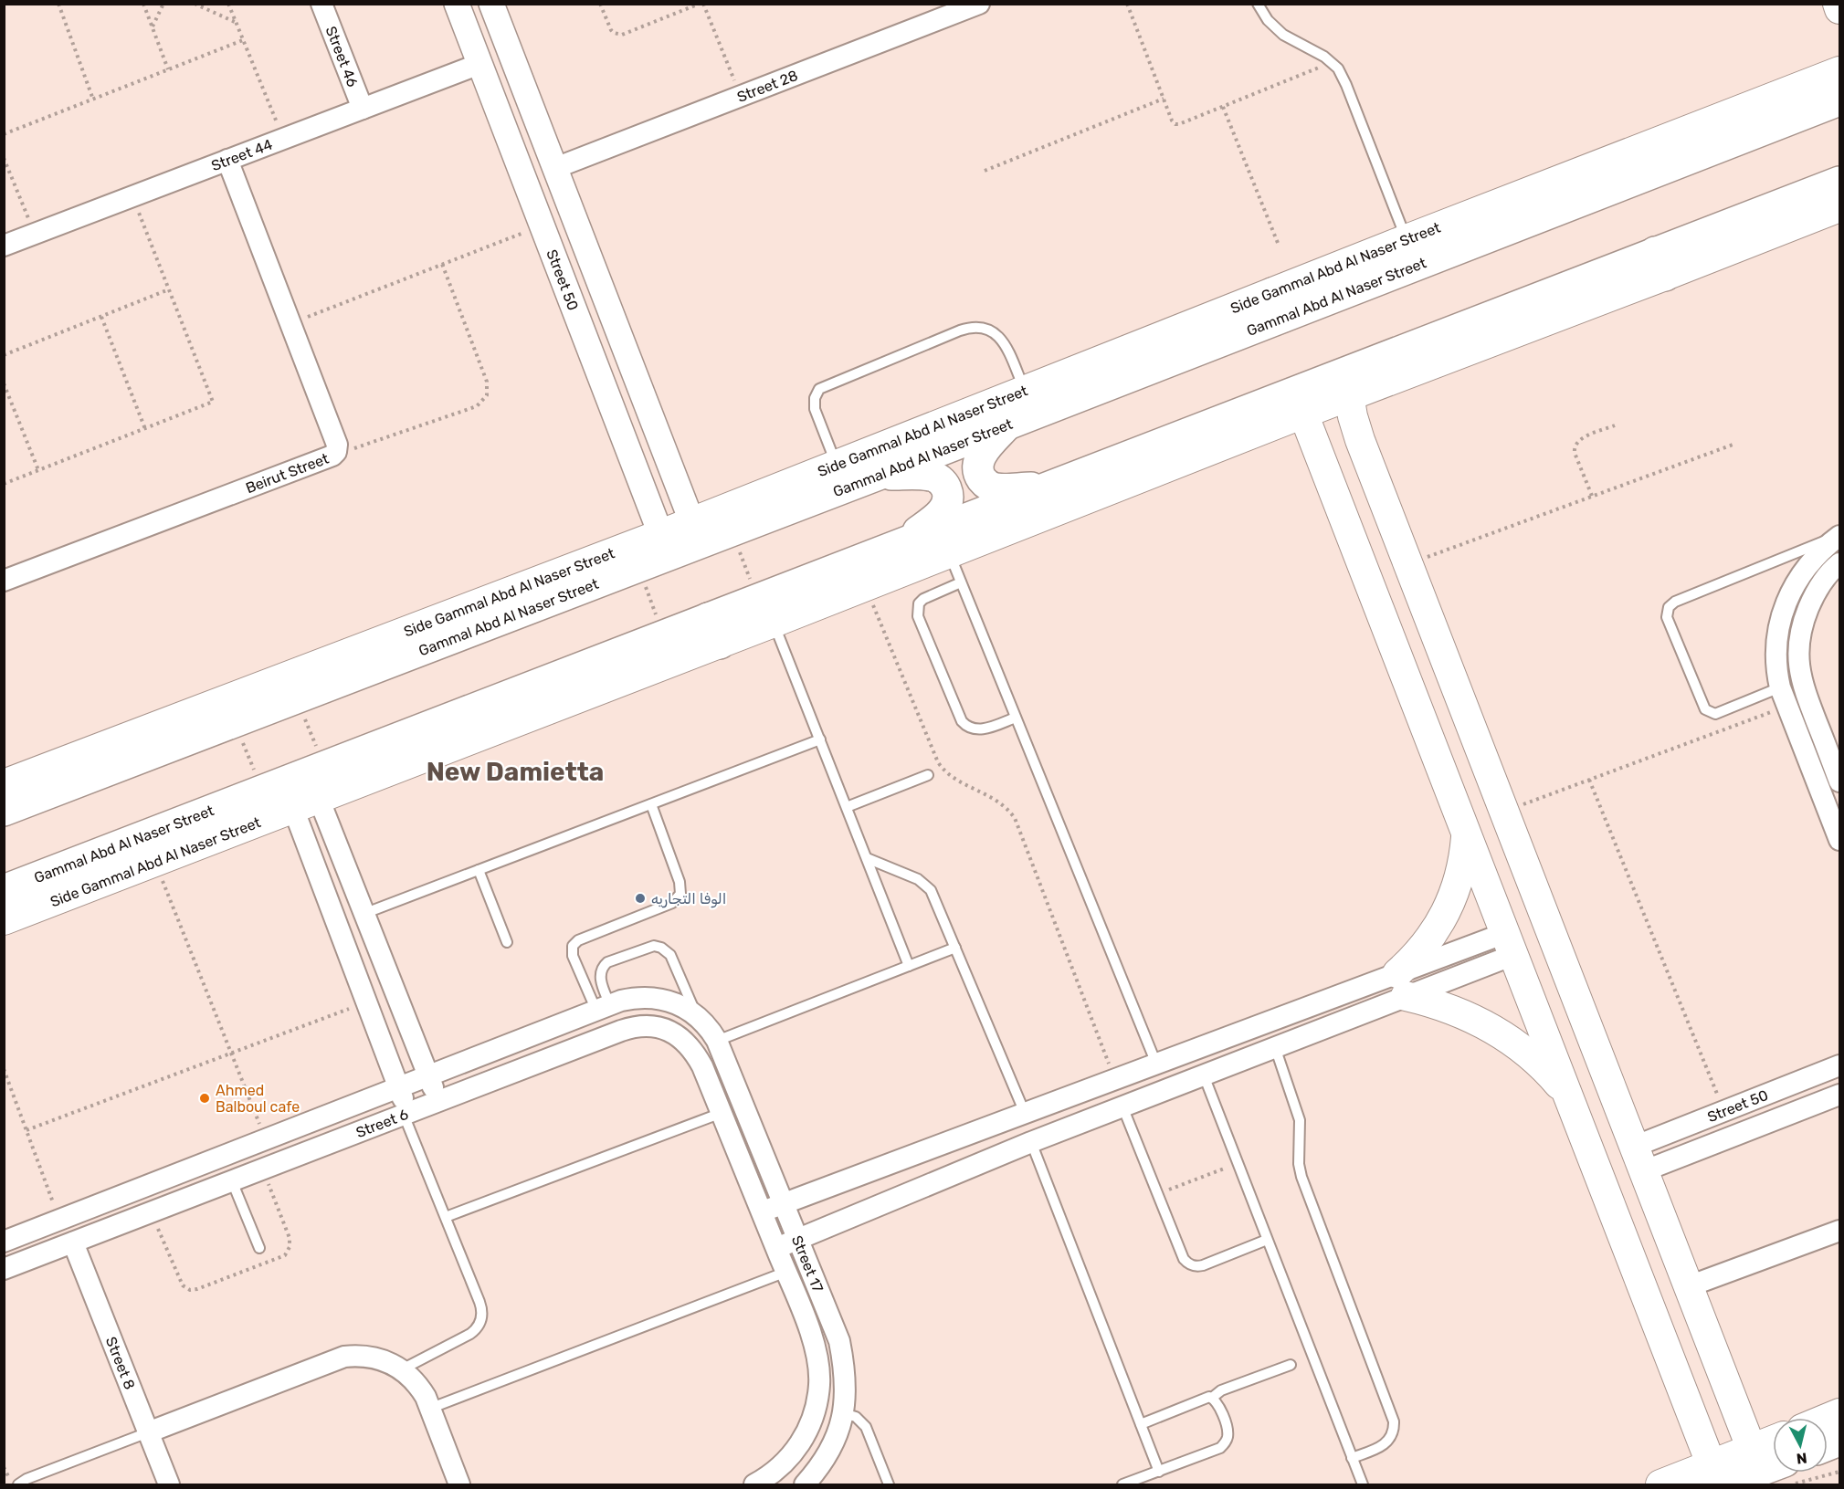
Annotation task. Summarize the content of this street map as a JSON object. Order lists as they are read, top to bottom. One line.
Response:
{"streets":{"main road":["Side Gammal Abd Al Naser Street","Gammal Abd Al Naser Street"],"street":["Street 46","Street 28","Street 44","Street 50","Beirut Street","Street 6","Street 17","Street 8"]},"crossings":[["Street 46","Street 44"],["Street 44","Street 50"],["Street 44","Beirut Street"],["Side Gammal Abd Al Naser Street","Street 50"],["Side Gammal Abd Al Naser Street","Gammal Abd Al Naser Street"],["Street 50","Gammal Abd Al Naser Street"],["Street 6","Street 17"],["Street 6","Street 8"]],"districts":["New Damietta"],"places":["الوفا التجاريه","Ahmed Balboul cafe"],"north":"bottom"}
